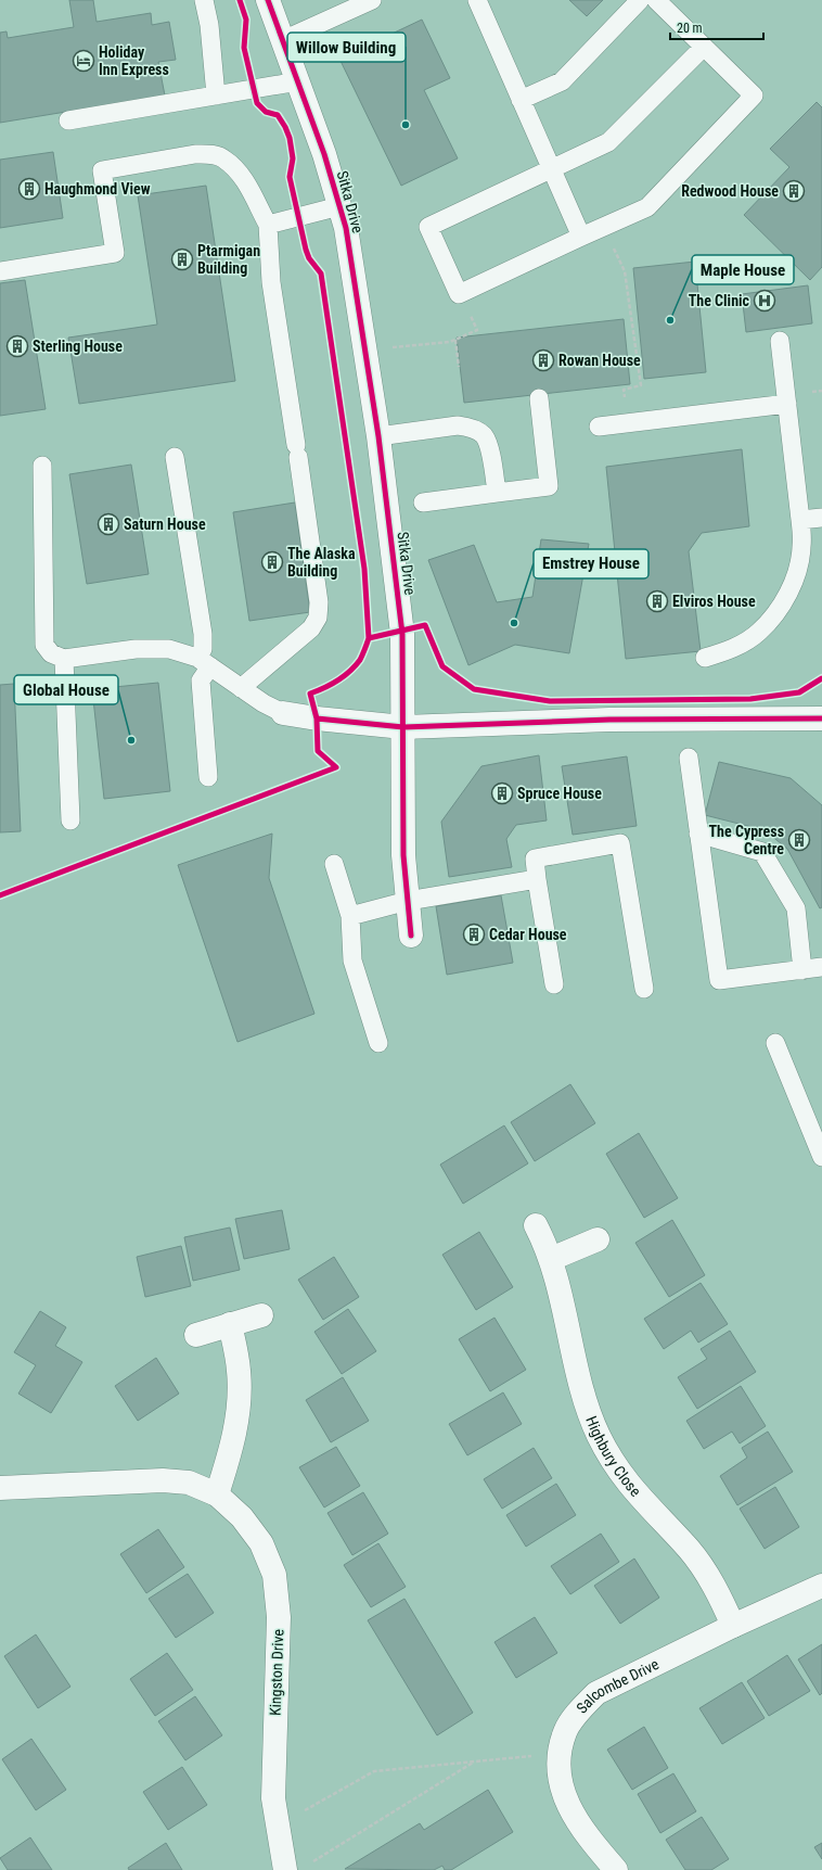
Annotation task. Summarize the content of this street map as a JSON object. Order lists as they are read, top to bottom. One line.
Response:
{"streets":{"street":["Sitka Drive","Highbury Close","Kingston Drive","Salcombe Drive"]},"crossings":[["Highbury Close","Salcombe Drive"]],"places":{"hotel":["Holiday Inn Express"],"other":["Willow Building","Maple House","Emstrey House","Global House"],"building":["Haughmond View","Redwood House","Ptarmigan Building","Sterling House","Rowan House","Saturn House","The Alaska Building","Elviros House","Spruce House","The Cypress Centre","Cedar House"],"hospital":["The Clinic"]},"scale_bar":"20 m"}
